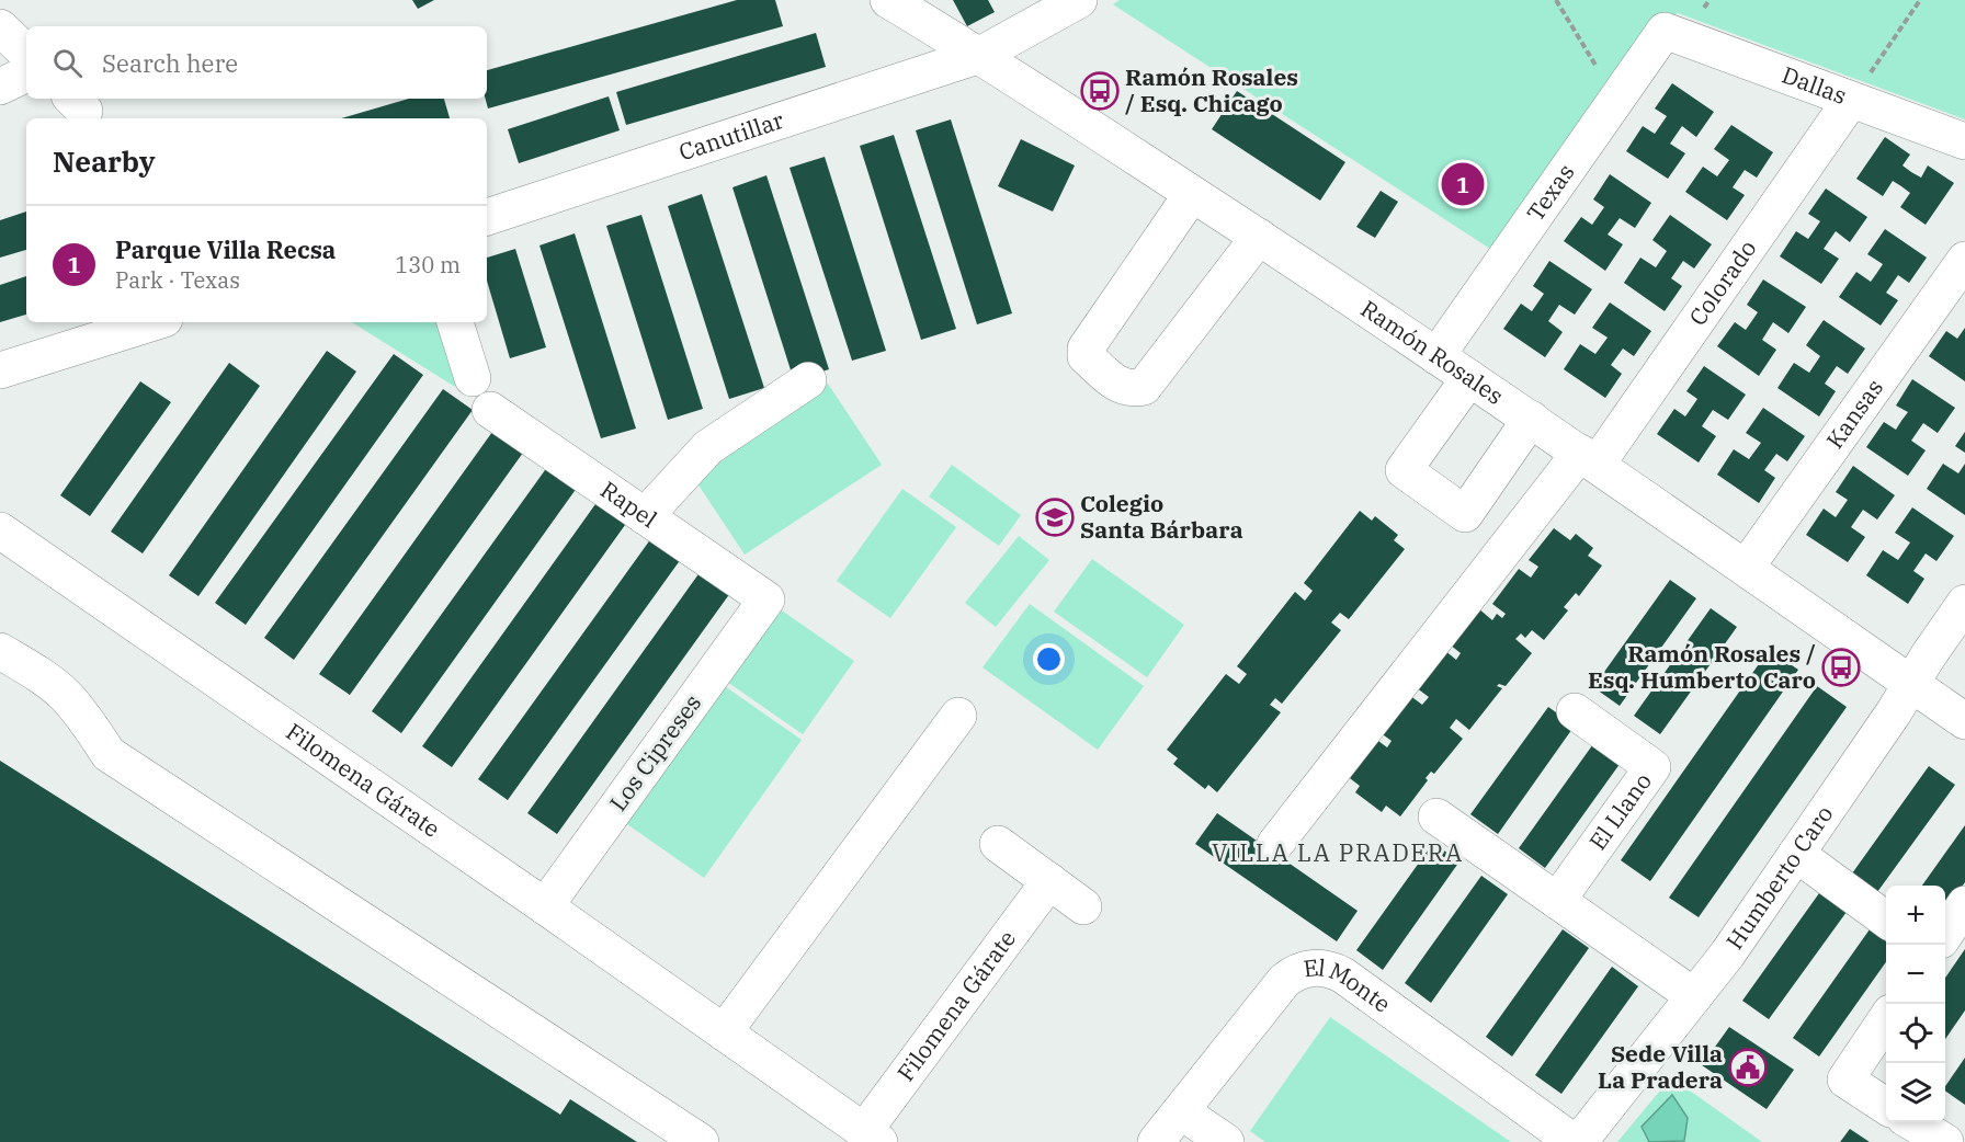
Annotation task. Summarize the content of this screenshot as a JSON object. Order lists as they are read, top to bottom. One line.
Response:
{"streets":{"street":["Dallas","Canutillar","Texas","Colorado","Ramón Rosales","Kansas","Rapel","Los Cipreses","Filomena Gárate","El Llano","Humberto Caro","El Monte"]},"crossings":[["Dallas","Texas"],["Dallas","Colorado"],["Canutillar","Ramón Rosales"],["Texas","Ramón Rosales"],["Colorado","Ramón Rosales"],["Ramón Rosales","Kansas"],["Ramón Rosales","Humberto Caro"],["Rapel","Los Cipreses"],["Los Cipreses","Filomena Gárate"]],"districts":["VILLA LA PRADERA"],"places":{"bus stop":["Ramón Rosales / Esq. Chicago","Ramón Rosales / Esq. Humberto Caro"],"school or university":["Colegio Santa Bárbara"],"public building":["Sede Villa La Pradera"]},"page":{"search":"Search here","heading":"Nearby","pins":"1","list":[{"mark":"1","name":"Parque Villa Recsa","note":"Park · Texas","value":"130 m"}],"map_buttons":["+","−"]}}
